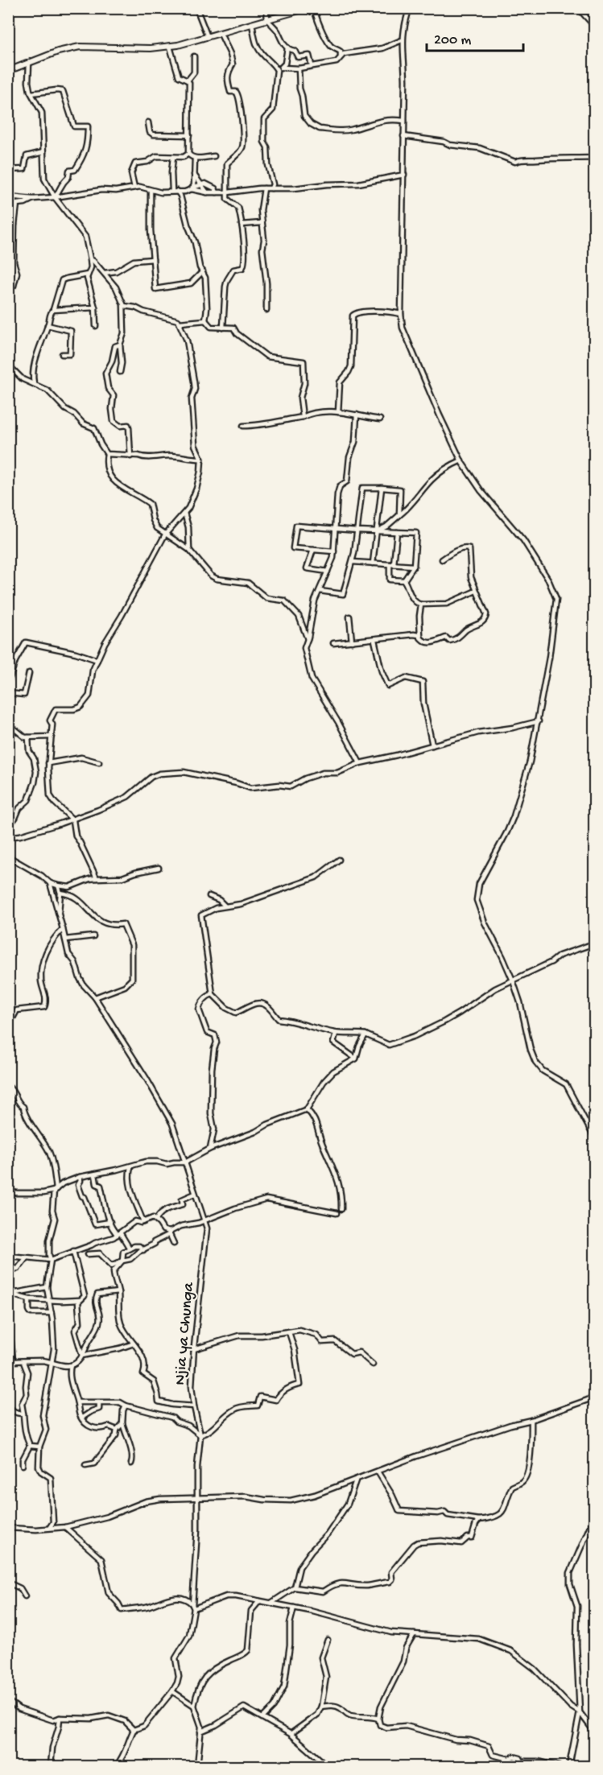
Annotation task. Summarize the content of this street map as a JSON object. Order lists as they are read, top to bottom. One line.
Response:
{"streets":{"street":["Njia ya Chunga"]},"scale_bar":"200 m"}
